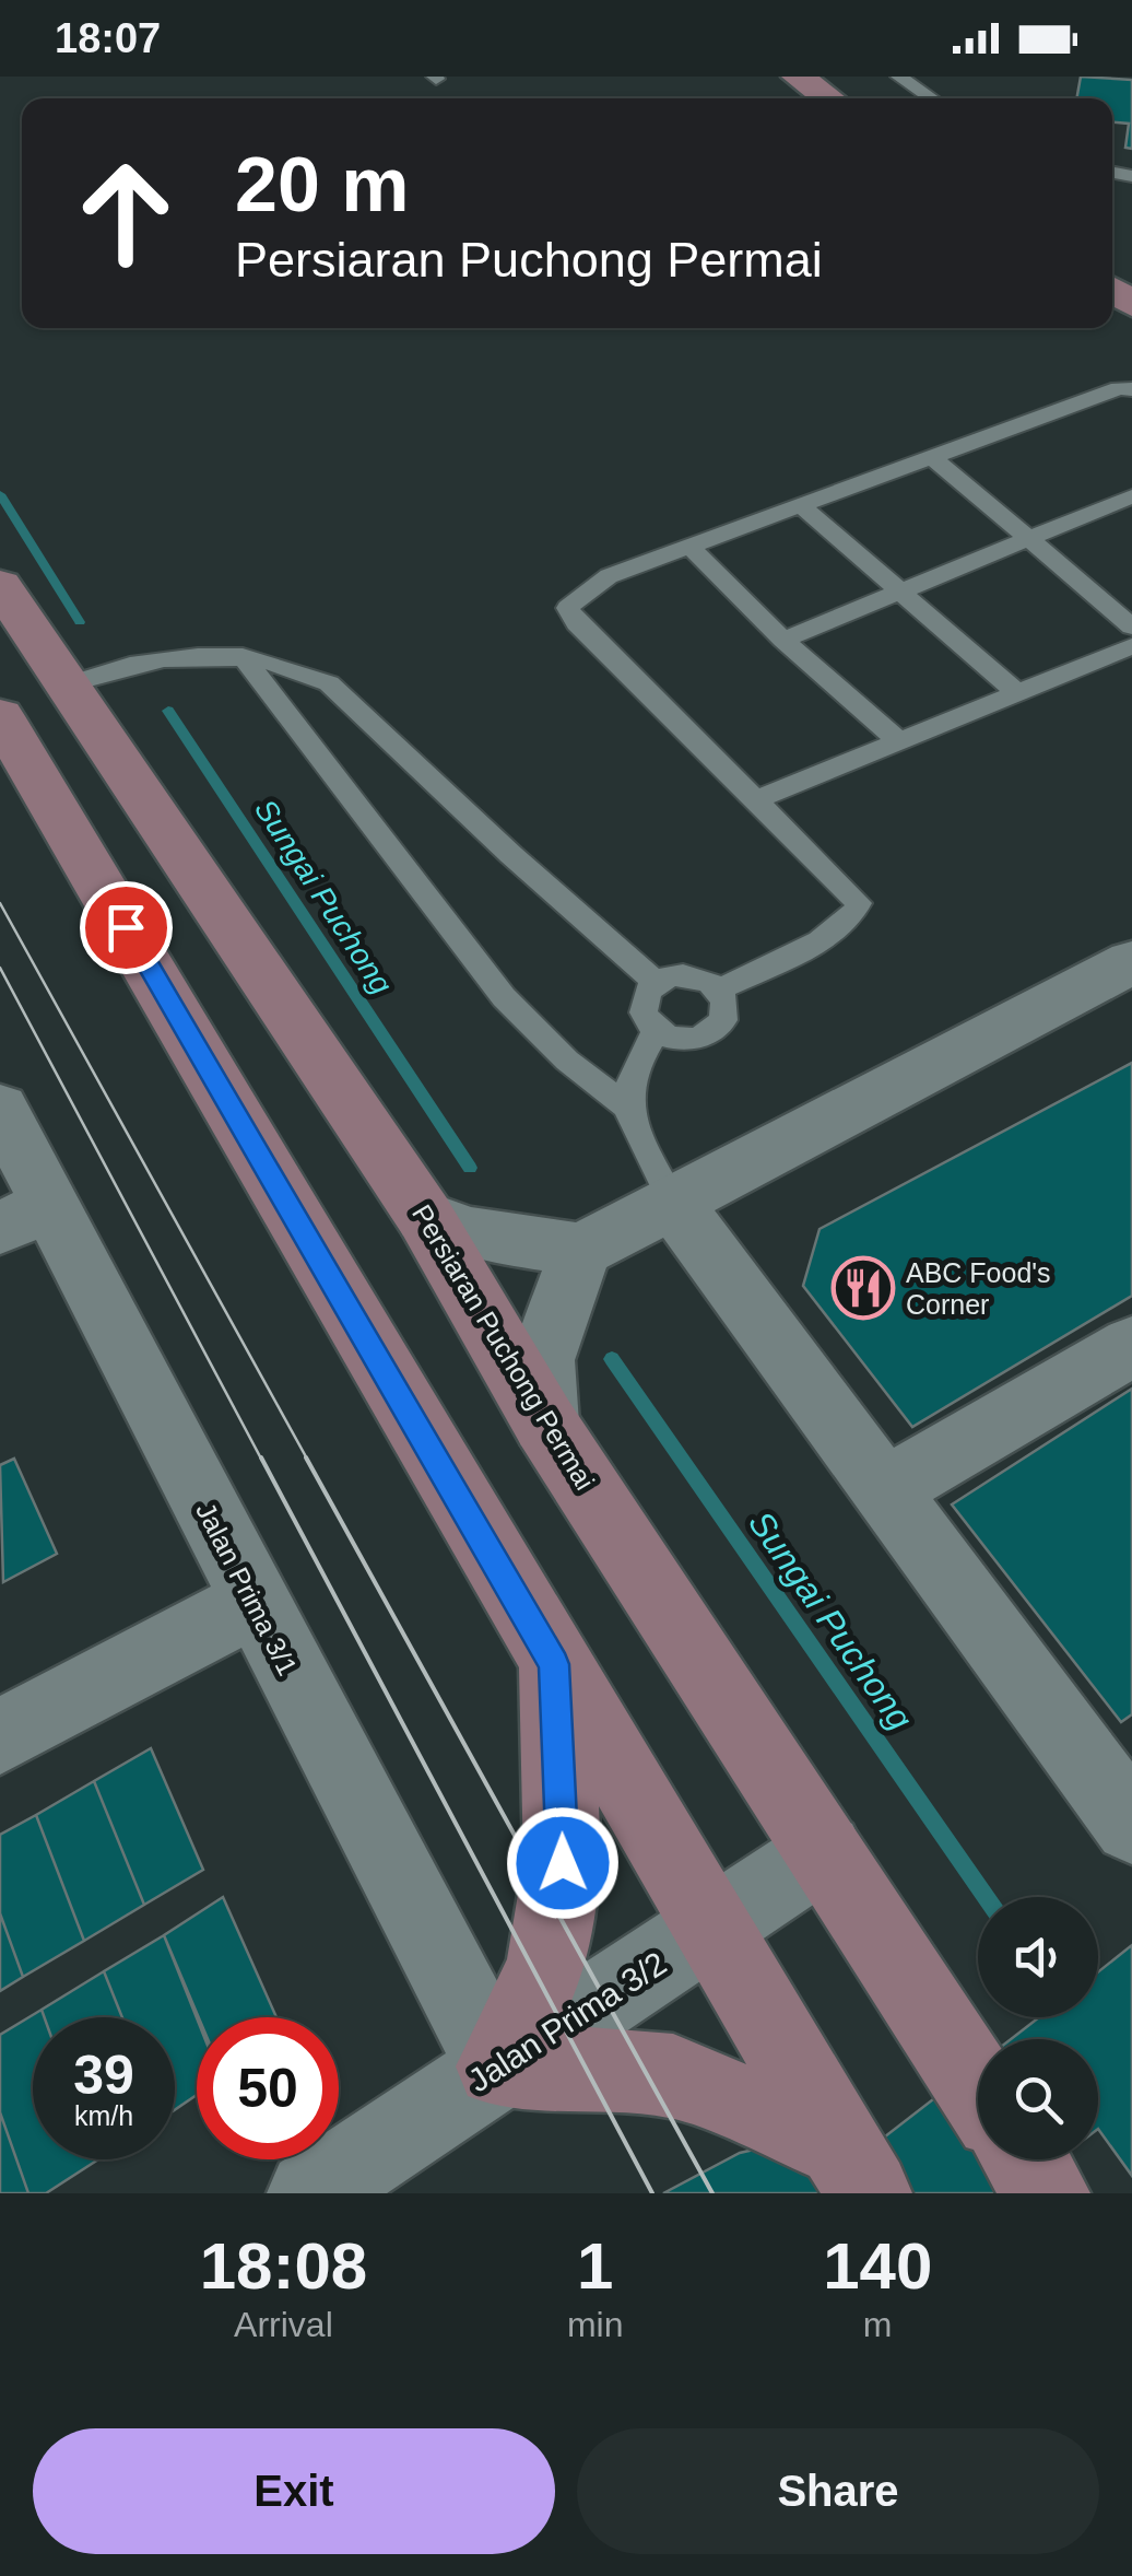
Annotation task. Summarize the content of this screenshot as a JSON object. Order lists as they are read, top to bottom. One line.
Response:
{"streets":{"main road":["Persiaran Puchong Permai"],"street":["Jalan Prima 3/1","Jalan Prima 3/2"]},"crossings":[["Persiaran Puchong Permai","Jalan Prima 3/2"],["Jalan Prima 3/1","Jalan Prima 3/2"]],"water":["Sungai Puchong"],"places":{"restaurant":["ABC Food's Corner"]},"page":{"status":"18:07","turn":["20 m","Persiaran Puchong Permai"],"speed":"39 km/h","limit":"50","eta":["18:08","Arrival","1","min","140","m"],"buttons":["Exit","Share"]}}
